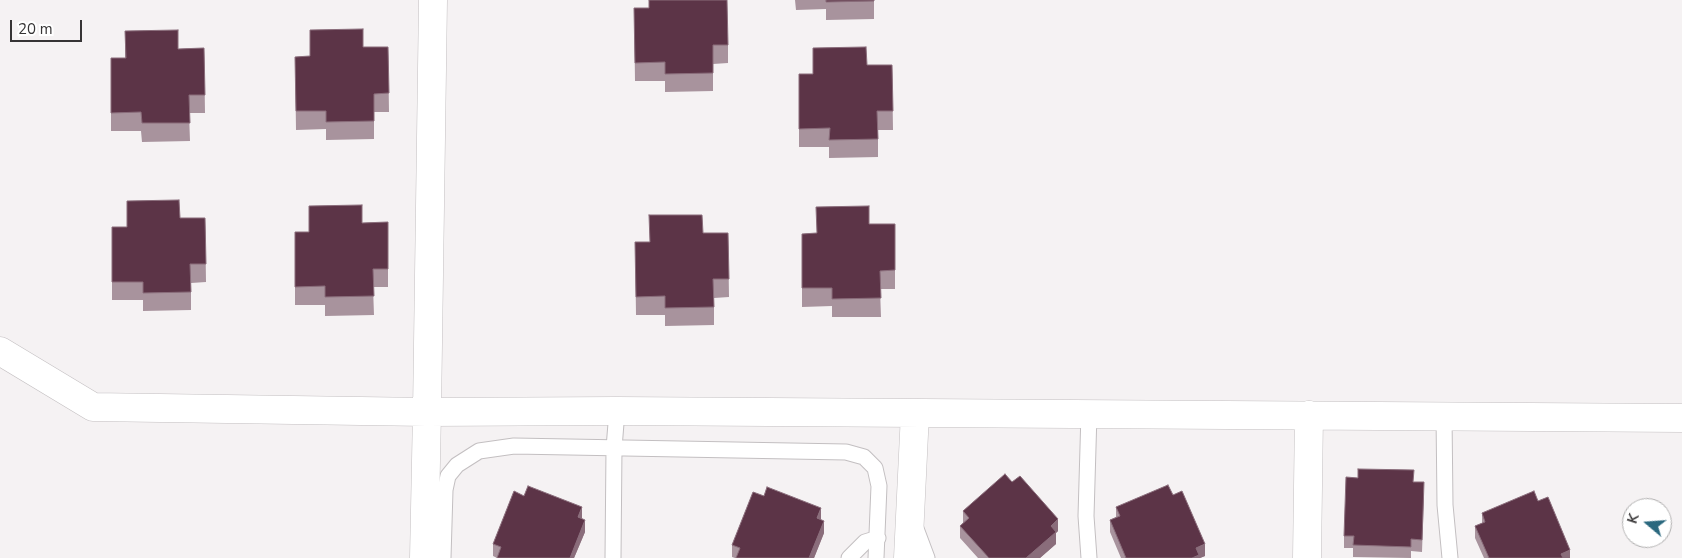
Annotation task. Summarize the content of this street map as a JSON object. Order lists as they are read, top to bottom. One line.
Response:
{"scale_bar":"20 m","north":"left"}
